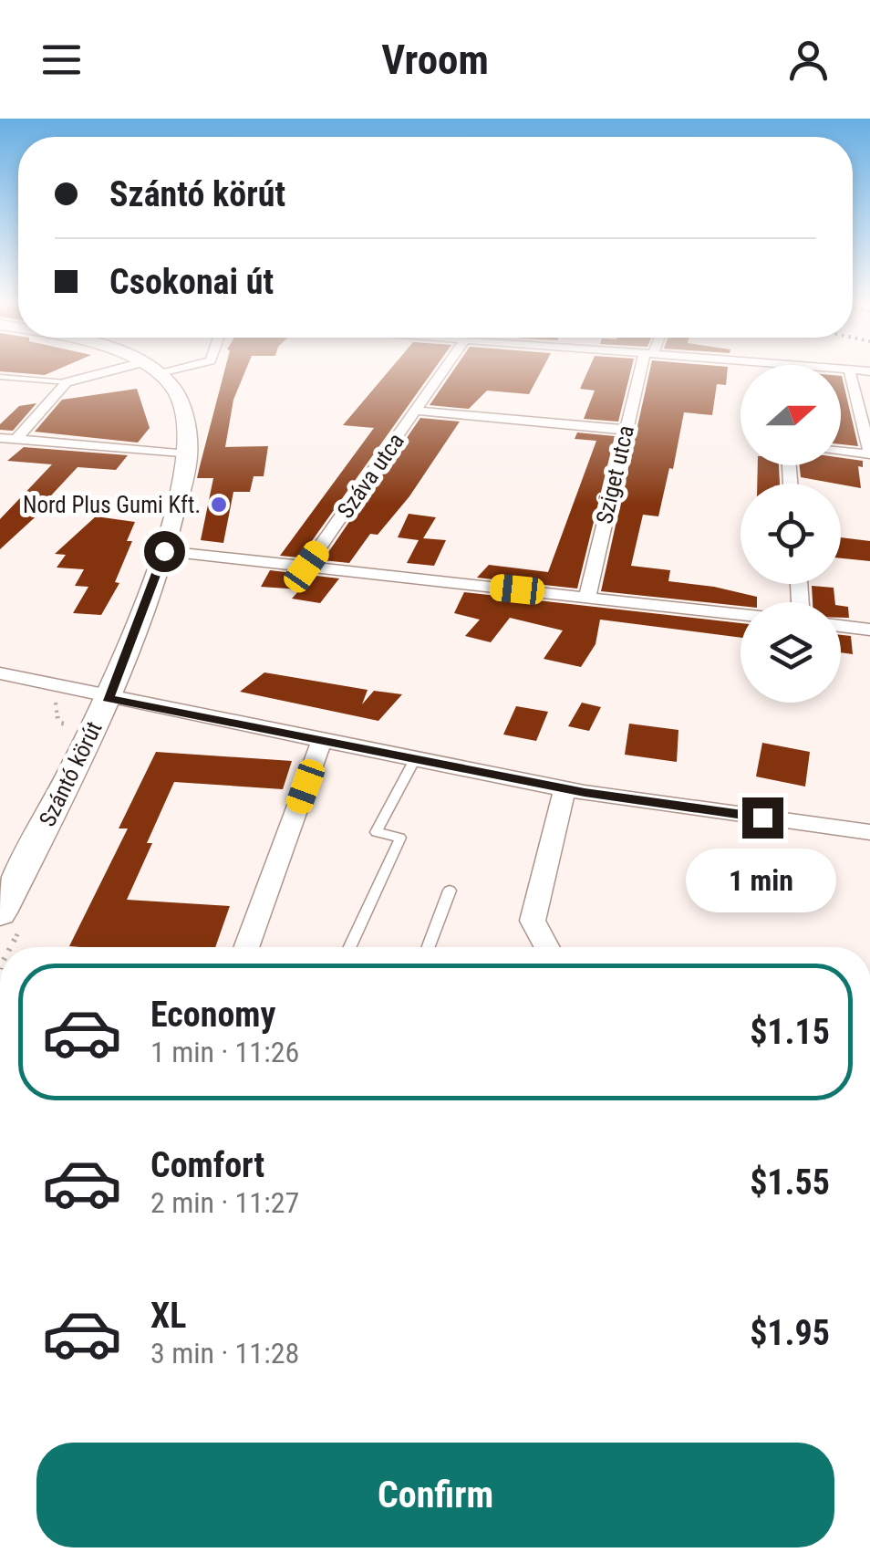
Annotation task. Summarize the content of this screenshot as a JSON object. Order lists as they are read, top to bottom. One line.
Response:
{"streets":{"street":["Sziget utca","Száva utca","Szántó körút"]},"places":["Nord Plus Gumi Kft."],"north":"right","page":{"header":"Vroom","banner":["Szántó körút","Csokonai út"],"bubble":"1 min","list":[{"name":"Economy","note":"1 min · 11:26","value":"$1.15"},{"name":"Comfort","note":"2 min · 11:27","value":"$1.55"},{"name":"XL","note":"3 min · 11:28","value":"$1.95"}],"buttons":"Confirm"}}
